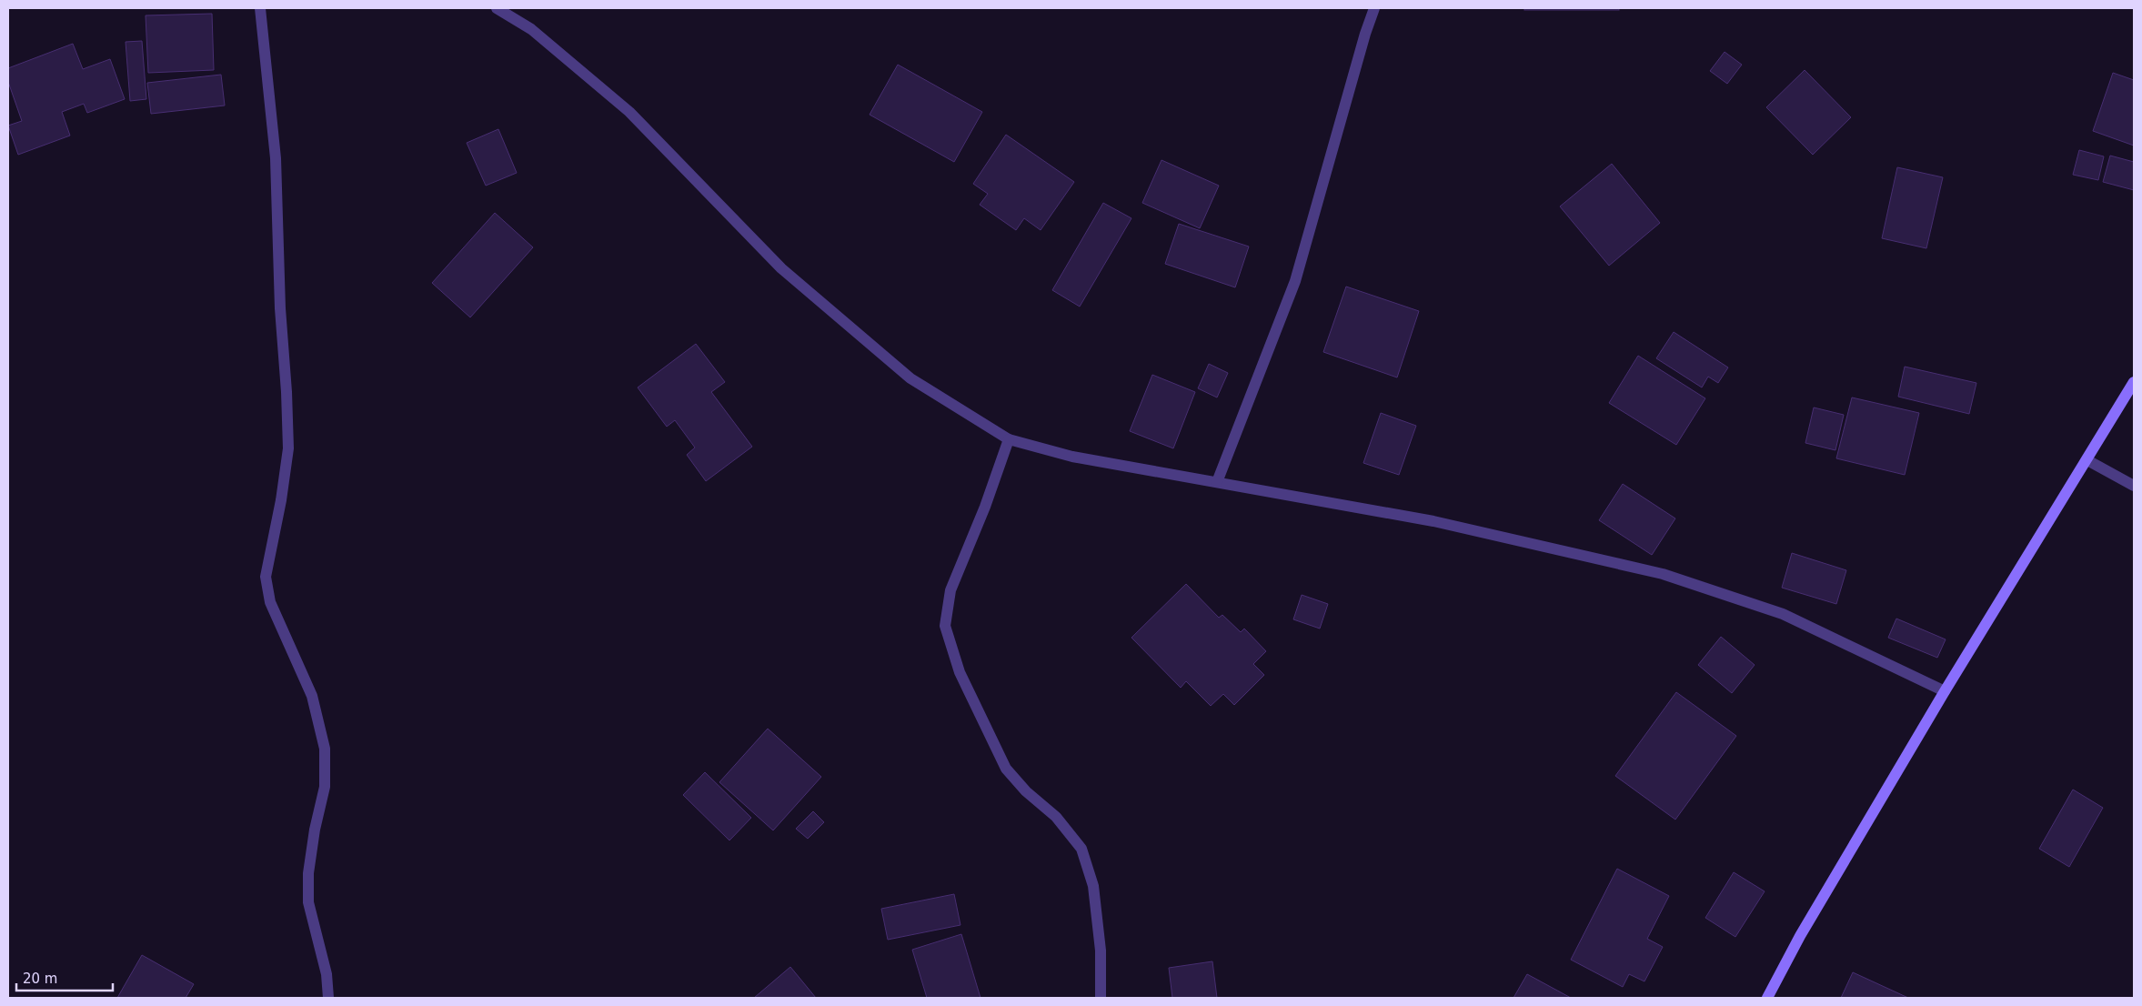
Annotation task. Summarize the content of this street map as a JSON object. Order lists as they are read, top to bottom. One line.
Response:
{"scale_bar":"20 m"}
